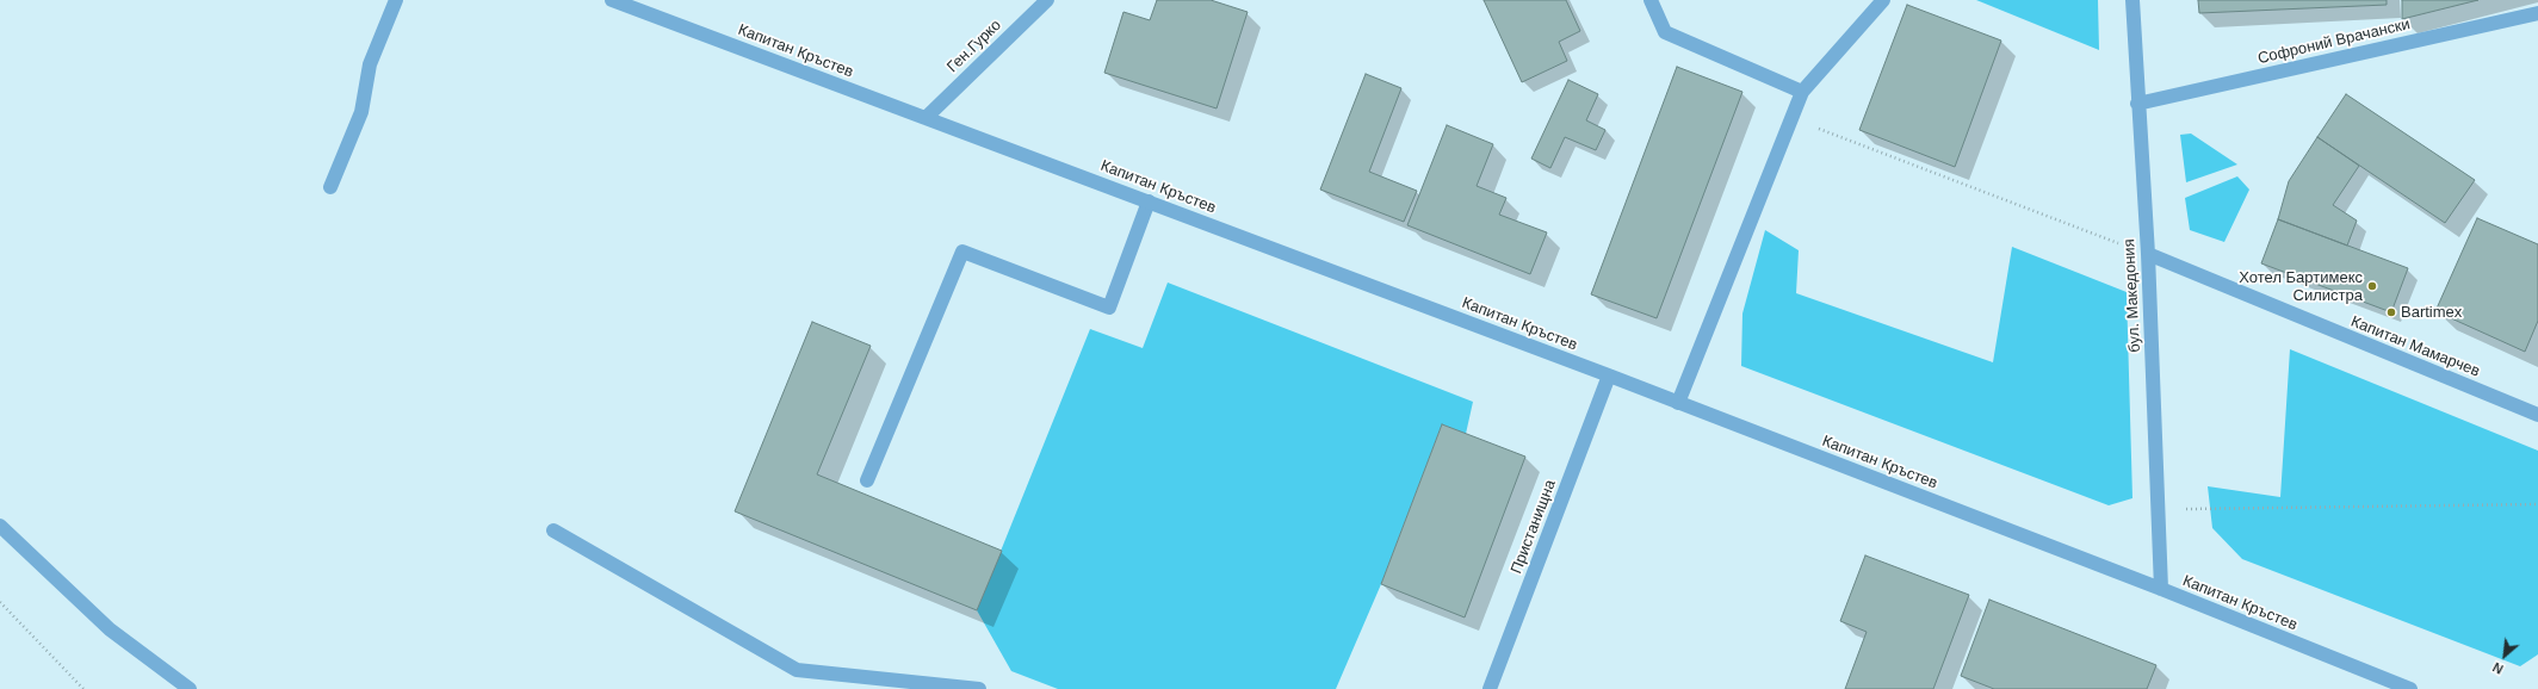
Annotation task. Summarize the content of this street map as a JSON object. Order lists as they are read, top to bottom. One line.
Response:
{"streets":{"street":["Софроний Врачански","Ген.Гурко","Капитан Кръстев","бул. Македония","Капитан Мамарчев","Пристанищна"]},"crossings":[["Софроний Врачански","бул. Македония"],["Ген.Гурко","Капитан Кръстев"],["Капитан Кръстев","бул. Македония"],["Капитан Кръстев","Пристанищна"],["бул. Македония","Капитан Мамарчев"]],"places":["Хотел Бартимекс Силистра","Bartimex"],"north":"bottom left"}
